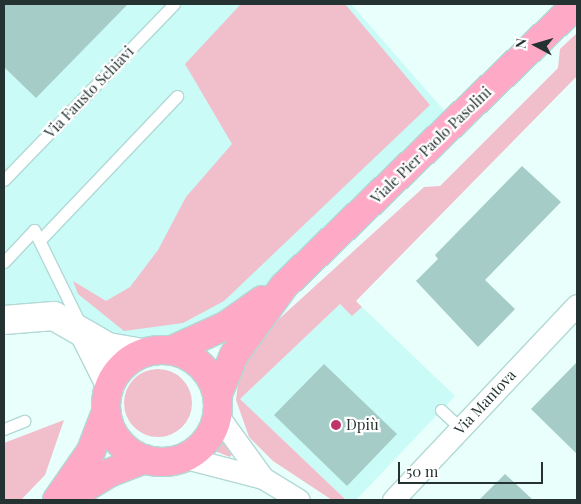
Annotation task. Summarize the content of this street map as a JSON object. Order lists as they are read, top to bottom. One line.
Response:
{"streets":{"main road":["Viale Pier Paolo Pasolini"],"street":["Via Mantova"],"lane":["Via Fausto Schiavi"]},"places":["Dpiù"],"scale_bar":"50 m","north":"left"}
